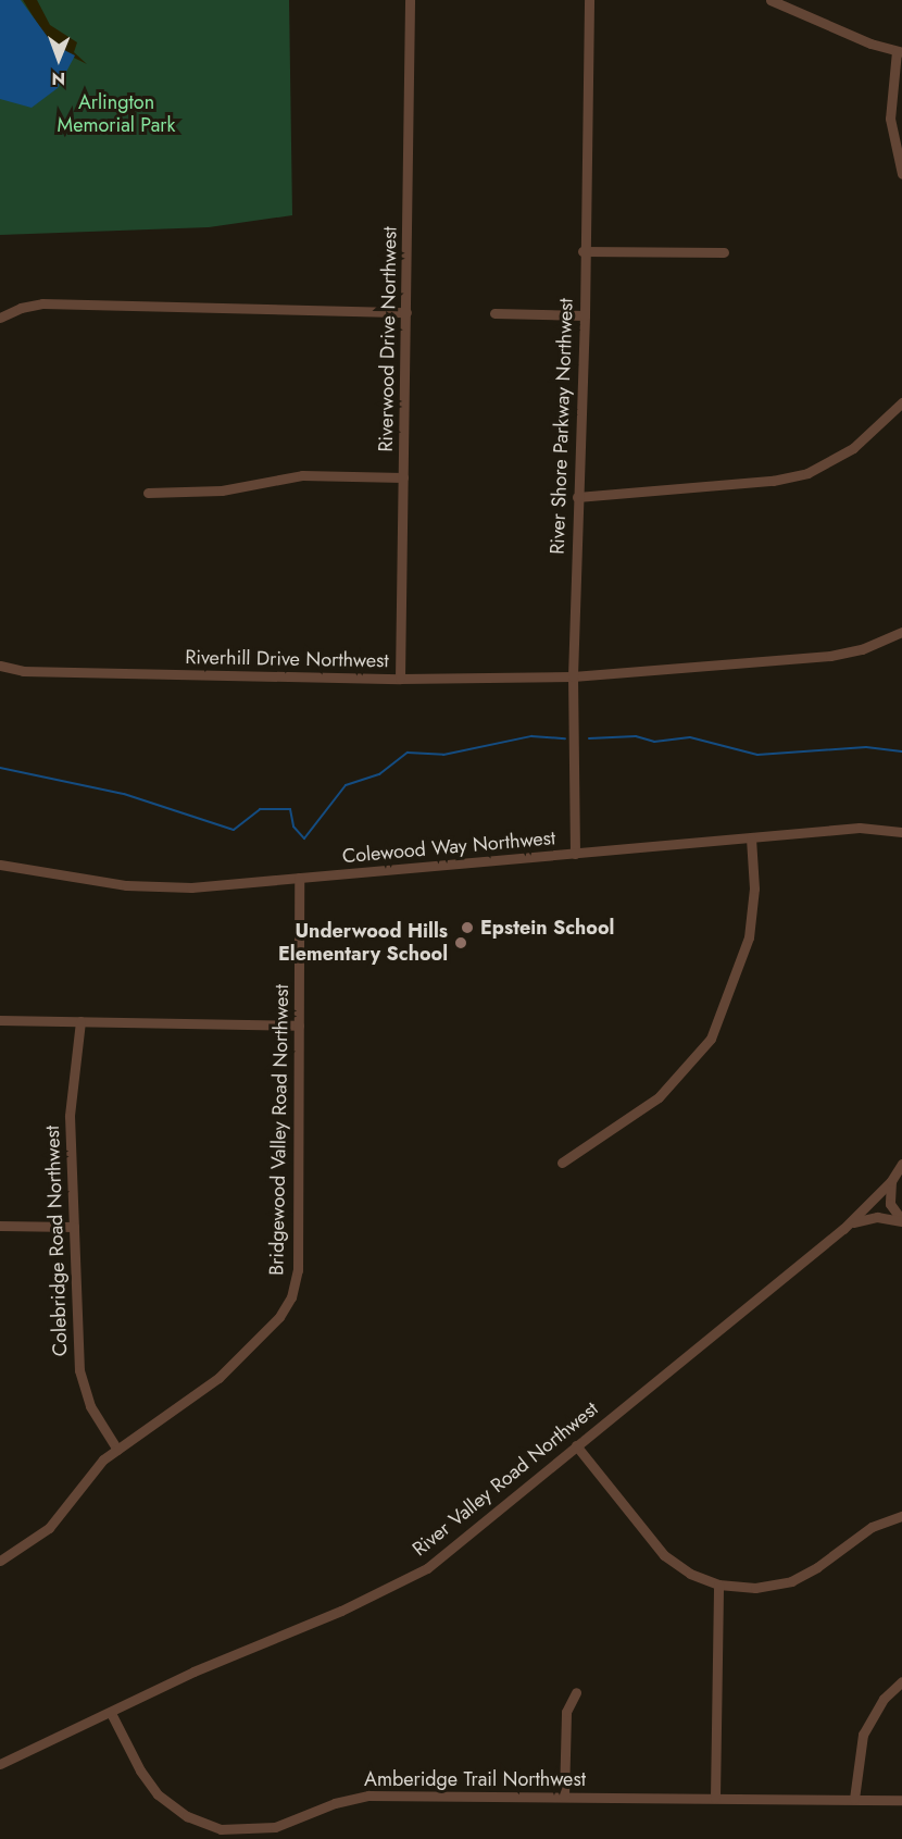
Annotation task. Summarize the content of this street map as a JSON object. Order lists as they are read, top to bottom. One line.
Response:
{"streets":{"street":["Riverwood Drive Northwest","River Shore Parkway Northwest","Riverhill Drive Northwest","Colewood Way Northwest","Bridgewood Valley Road Northwest","Colebridge Road Northwest","River Valley Road Northwest","Amberidge Trail Northwest"]},"crossings":[["Riverwood Drive Northwest","Riverhill Drive Northwest"],["River Shore Parkway Northwest","Riverhill Drive Northwest"],["River Shore Parkway Northwest","Colewood Way Northwest"],["Colewood Way Northwest","Bridgewood Valley Road Northwest"],["Bridgewood Valley Road Northwest","Colebridge Road Northwest"],["River Valley Road Northwest","Amberidge Trail Northwest"]],"parks":["Arlington Memorial Park"],"places":["Epstein School","Underwood Hills Elementary School"],"north":"bottom"}
